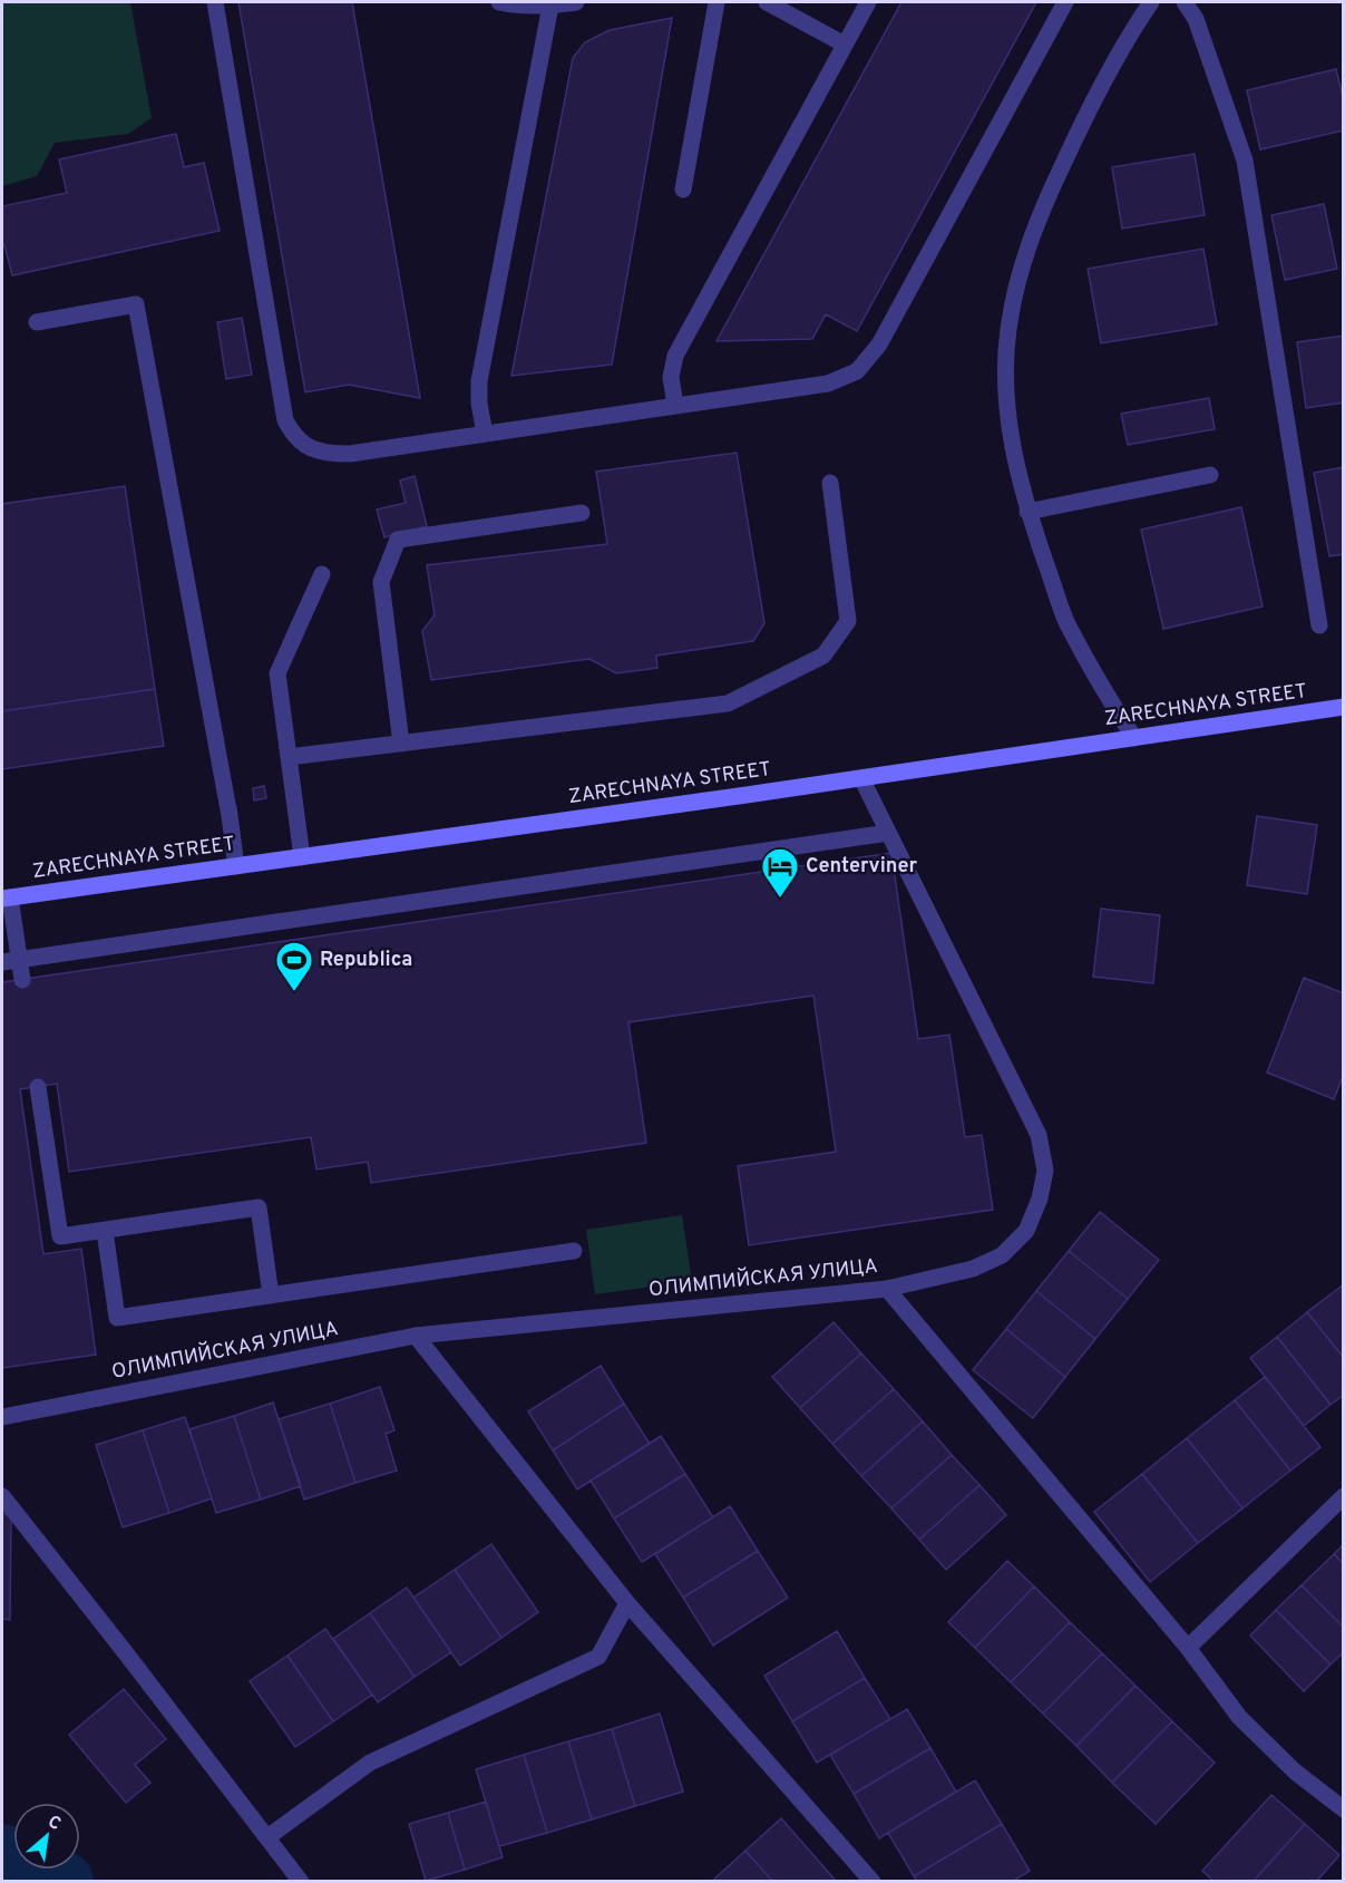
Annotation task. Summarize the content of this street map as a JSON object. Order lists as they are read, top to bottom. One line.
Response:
{"streets":{"main road":["ZARECHNAYA STREET"],"street":["ОЛИМПИЙСКАЯ УЛИЦА"]},"crossings":[["ZARECHNAYA STREET","ОЛИМПИЙСКАЯ УЛИЦА"]],"places":{"hotel":["Centerviner"],"sports":["Republica"]},"north":"top right"}
